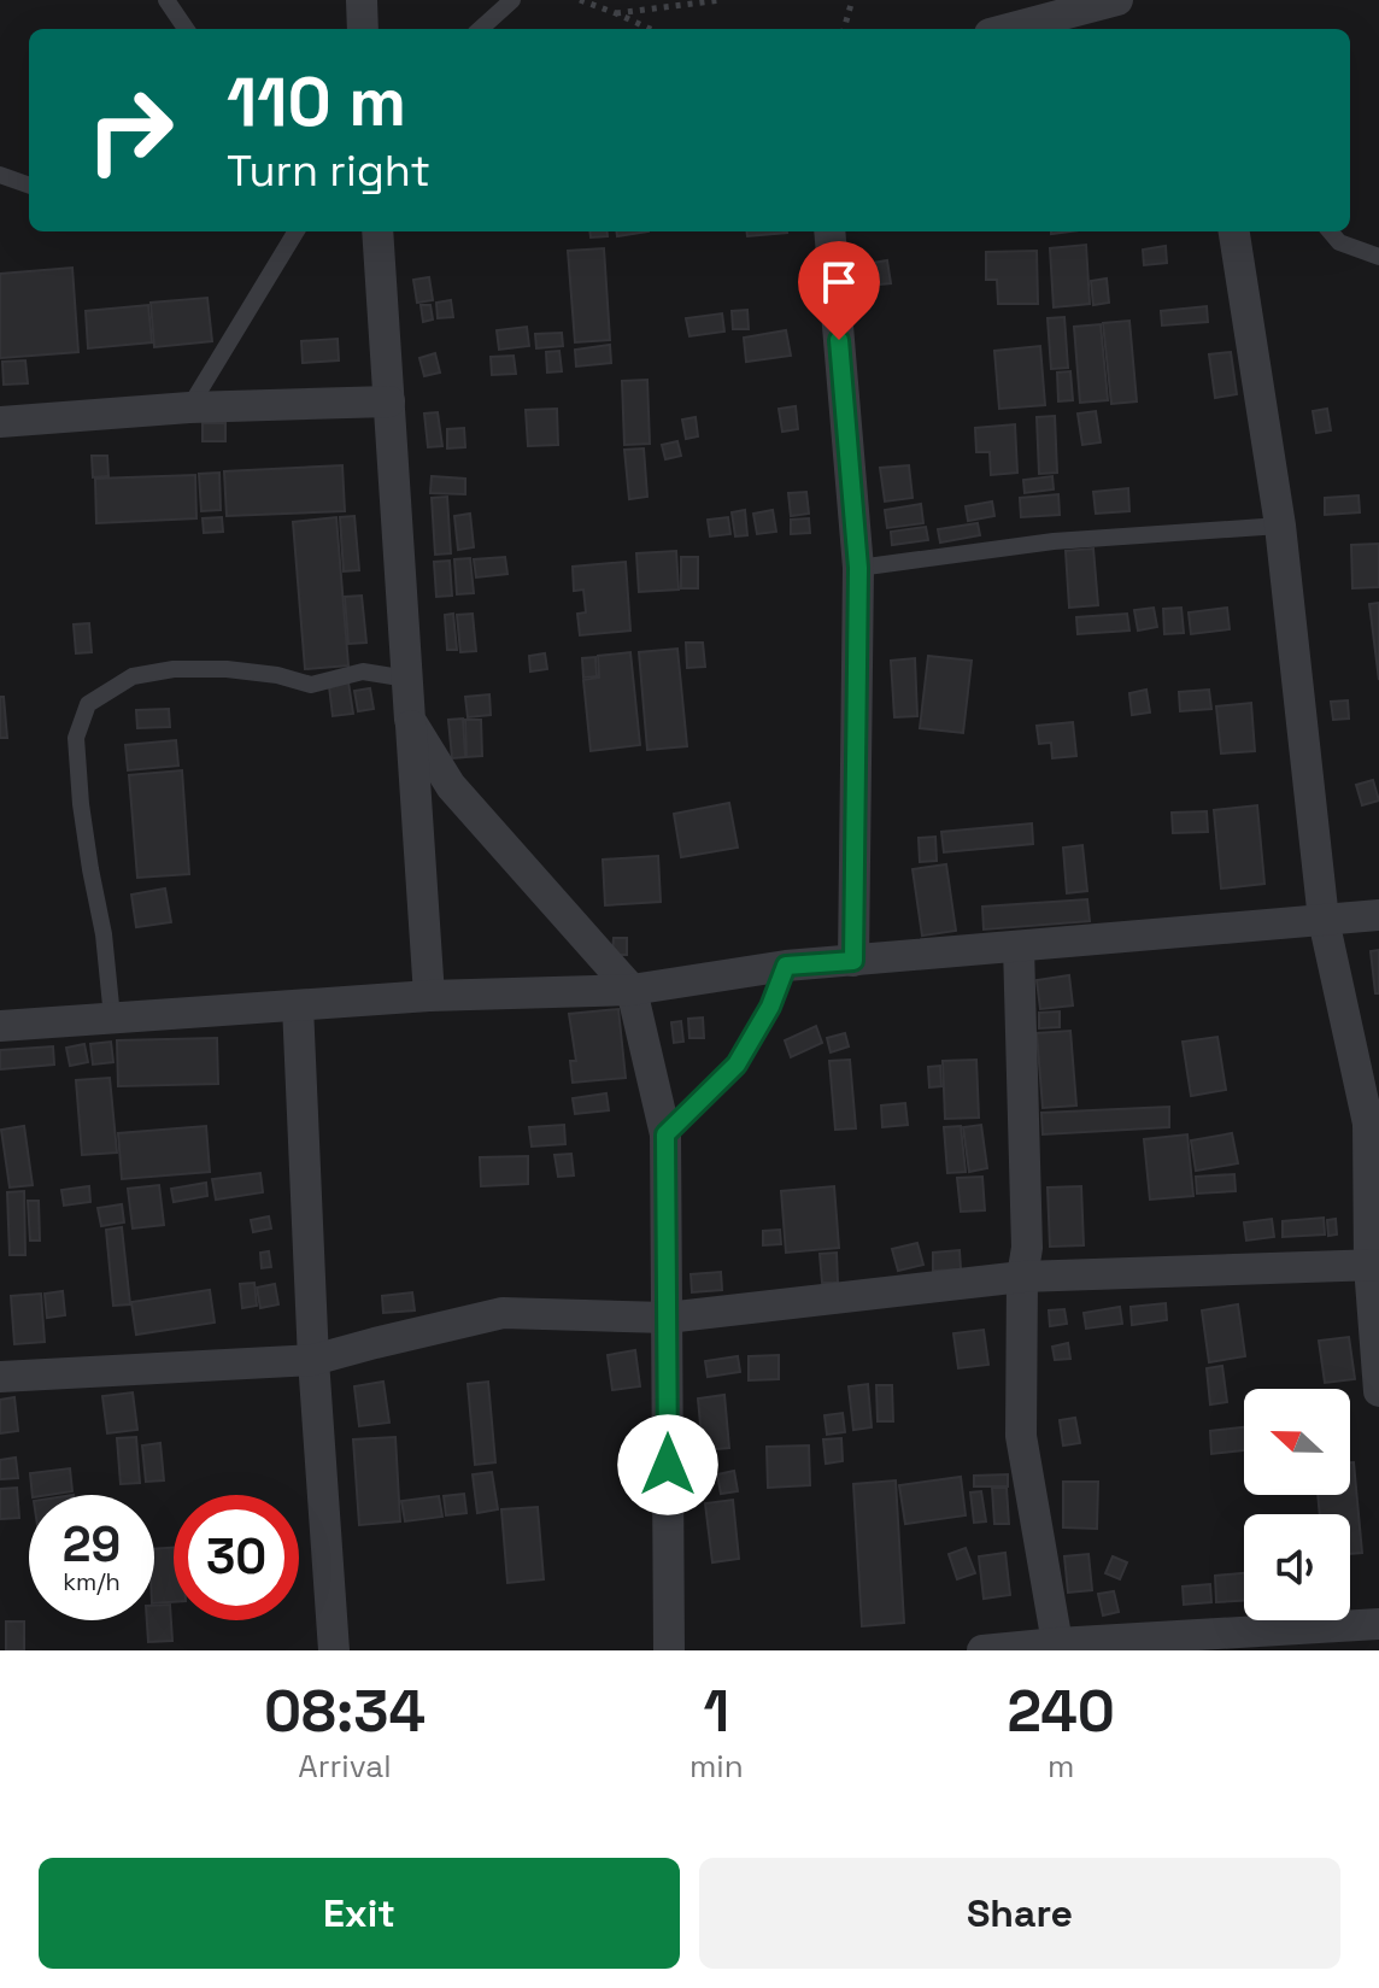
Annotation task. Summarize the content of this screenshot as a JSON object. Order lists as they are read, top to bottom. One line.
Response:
{"north":"left","page":{"turn":["110 m","Turn right"],"speed":"29 km/h","limit":"30","eta":["08:34","Arrival","1","min","240","m"],"buttons":["Exit","Share"]}}
